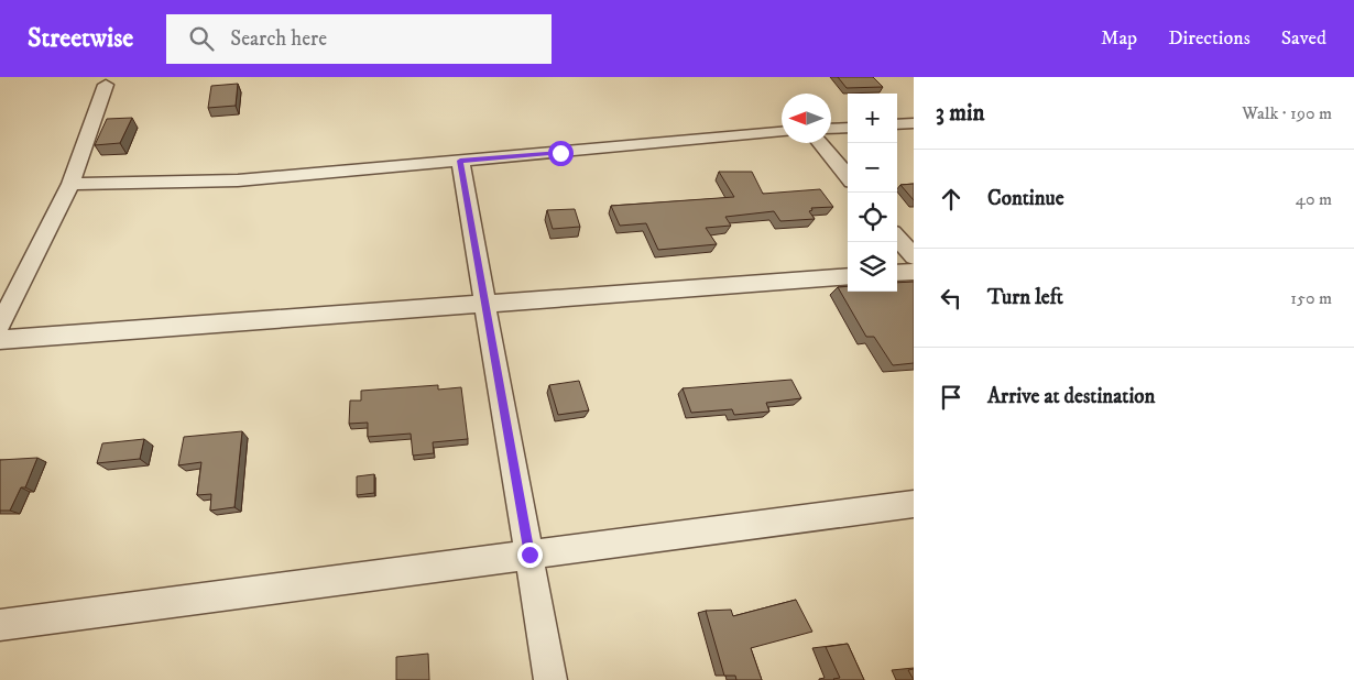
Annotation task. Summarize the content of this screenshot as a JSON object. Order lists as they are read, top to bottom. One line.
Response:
{"north":"left","page":{"header":"Streetwise","search":"Search here","nav":["Map","Directions","Saved"],"heading":["3 min","Walk · 190 m"],"map_buttons":["+","−"],"list":[["Continue","40 m"],["Turn left","150 m"],"Arrive at destination"]}}
